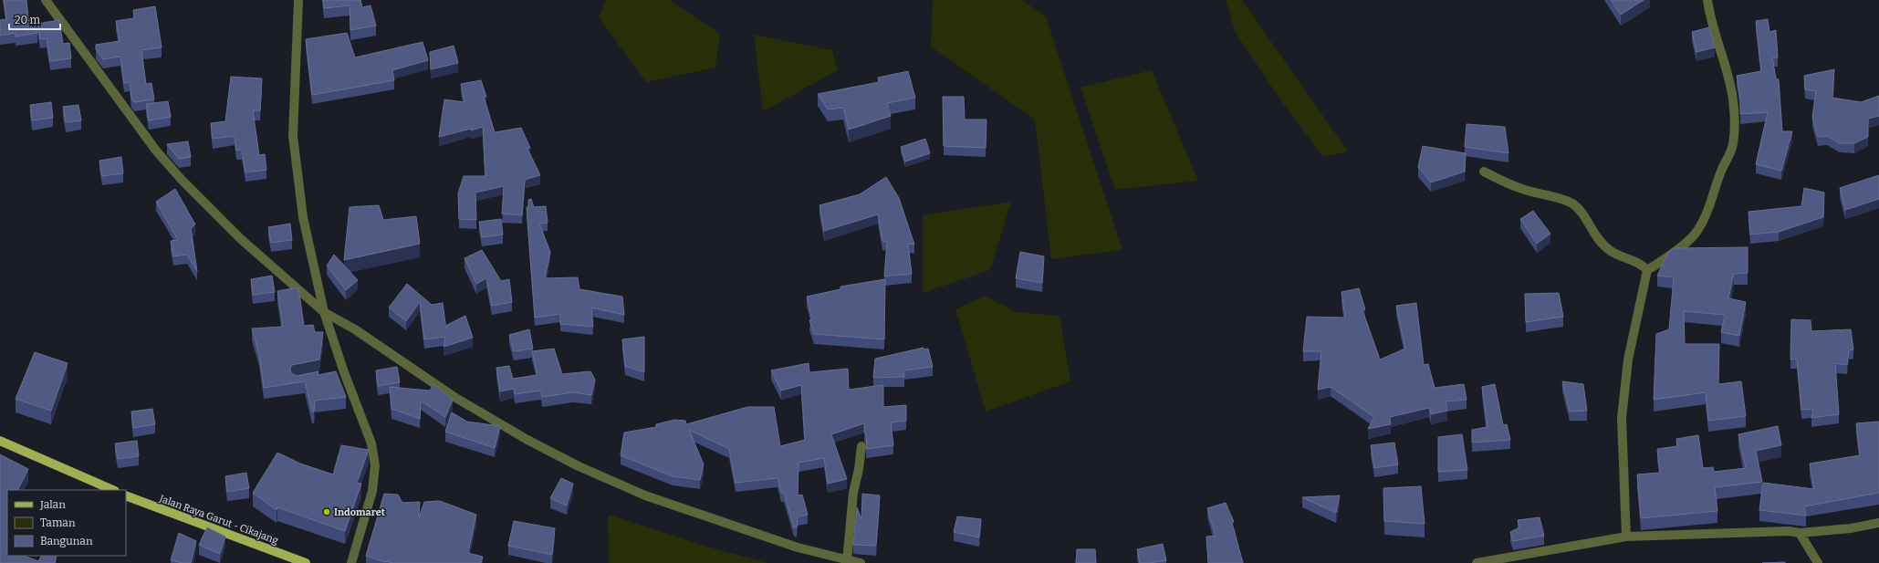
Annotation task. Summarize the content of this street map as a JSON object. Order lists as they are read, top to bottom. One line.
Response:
{"streets":{"main road":["Jalan Raya Garut - Cikajang"]},"places":["Indomaret"],"legend":["Jalan","Taman","Bangunan"],"scale_bar":"20 m"}
